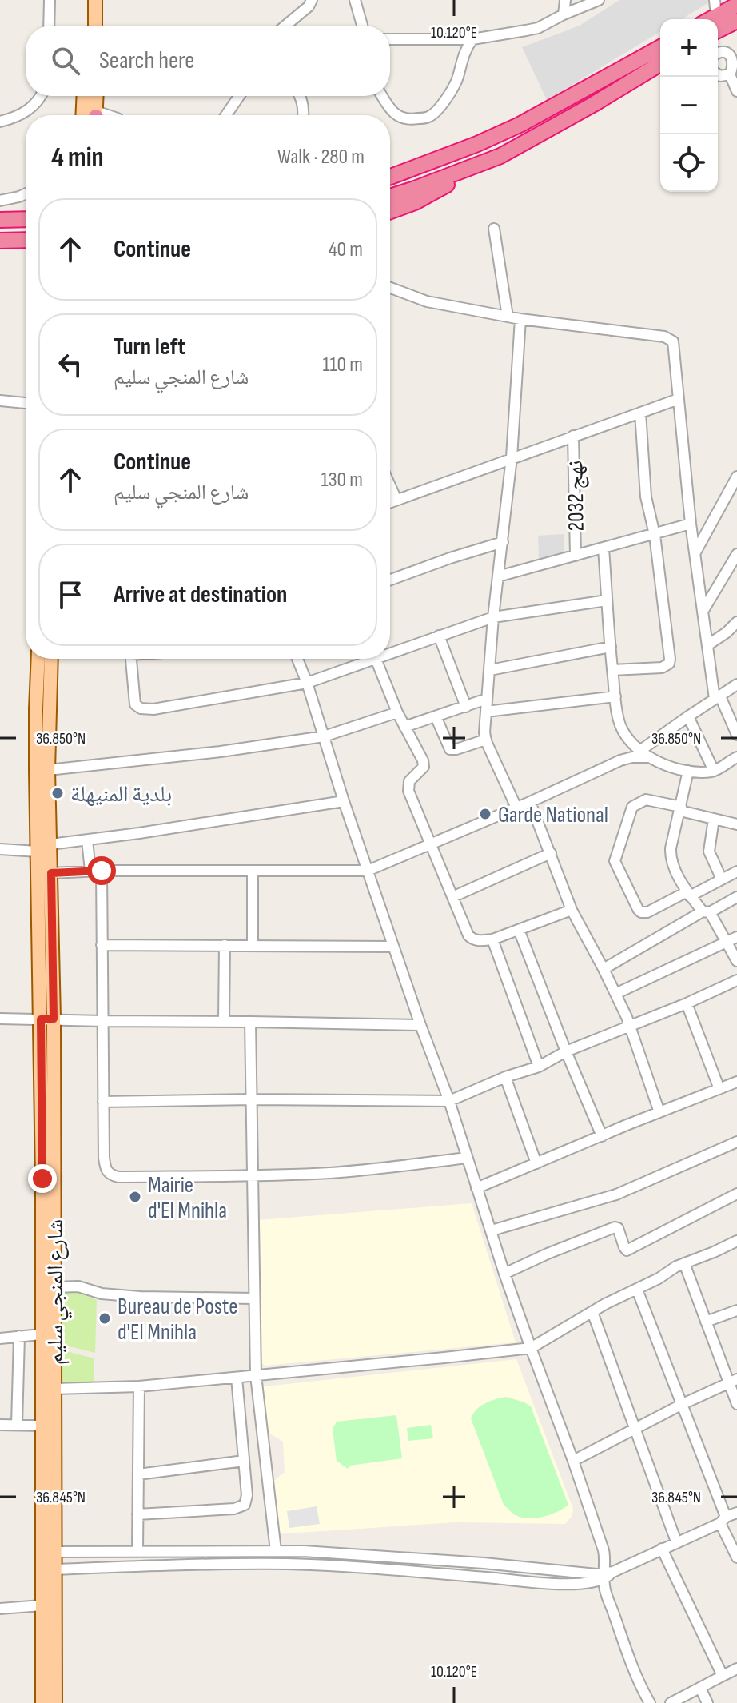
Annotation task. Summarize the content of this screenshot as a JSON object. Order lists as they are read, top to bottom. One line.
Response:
{"streets":{"main road":["شارع المنجي سليم"],"street":["نهج 2032"]},"places":["بلدية المنيهلة","Garde National","Mairie d'El Mnihla","Bureau de Poste d'El Mnihla"],"page":{"map_buttons":["+","−"],"search":"Search here","heading":["4 min","Walk · 280 m"],"list":[["Continue","40 m"],["Turn left","شارع المنجي سليم","110 m"],["Continue","شارع المنجي سليم","130 m"],"Arrive at destination"]},"coordinates":["10.120°E","36.850°N","36.845°N"]}
